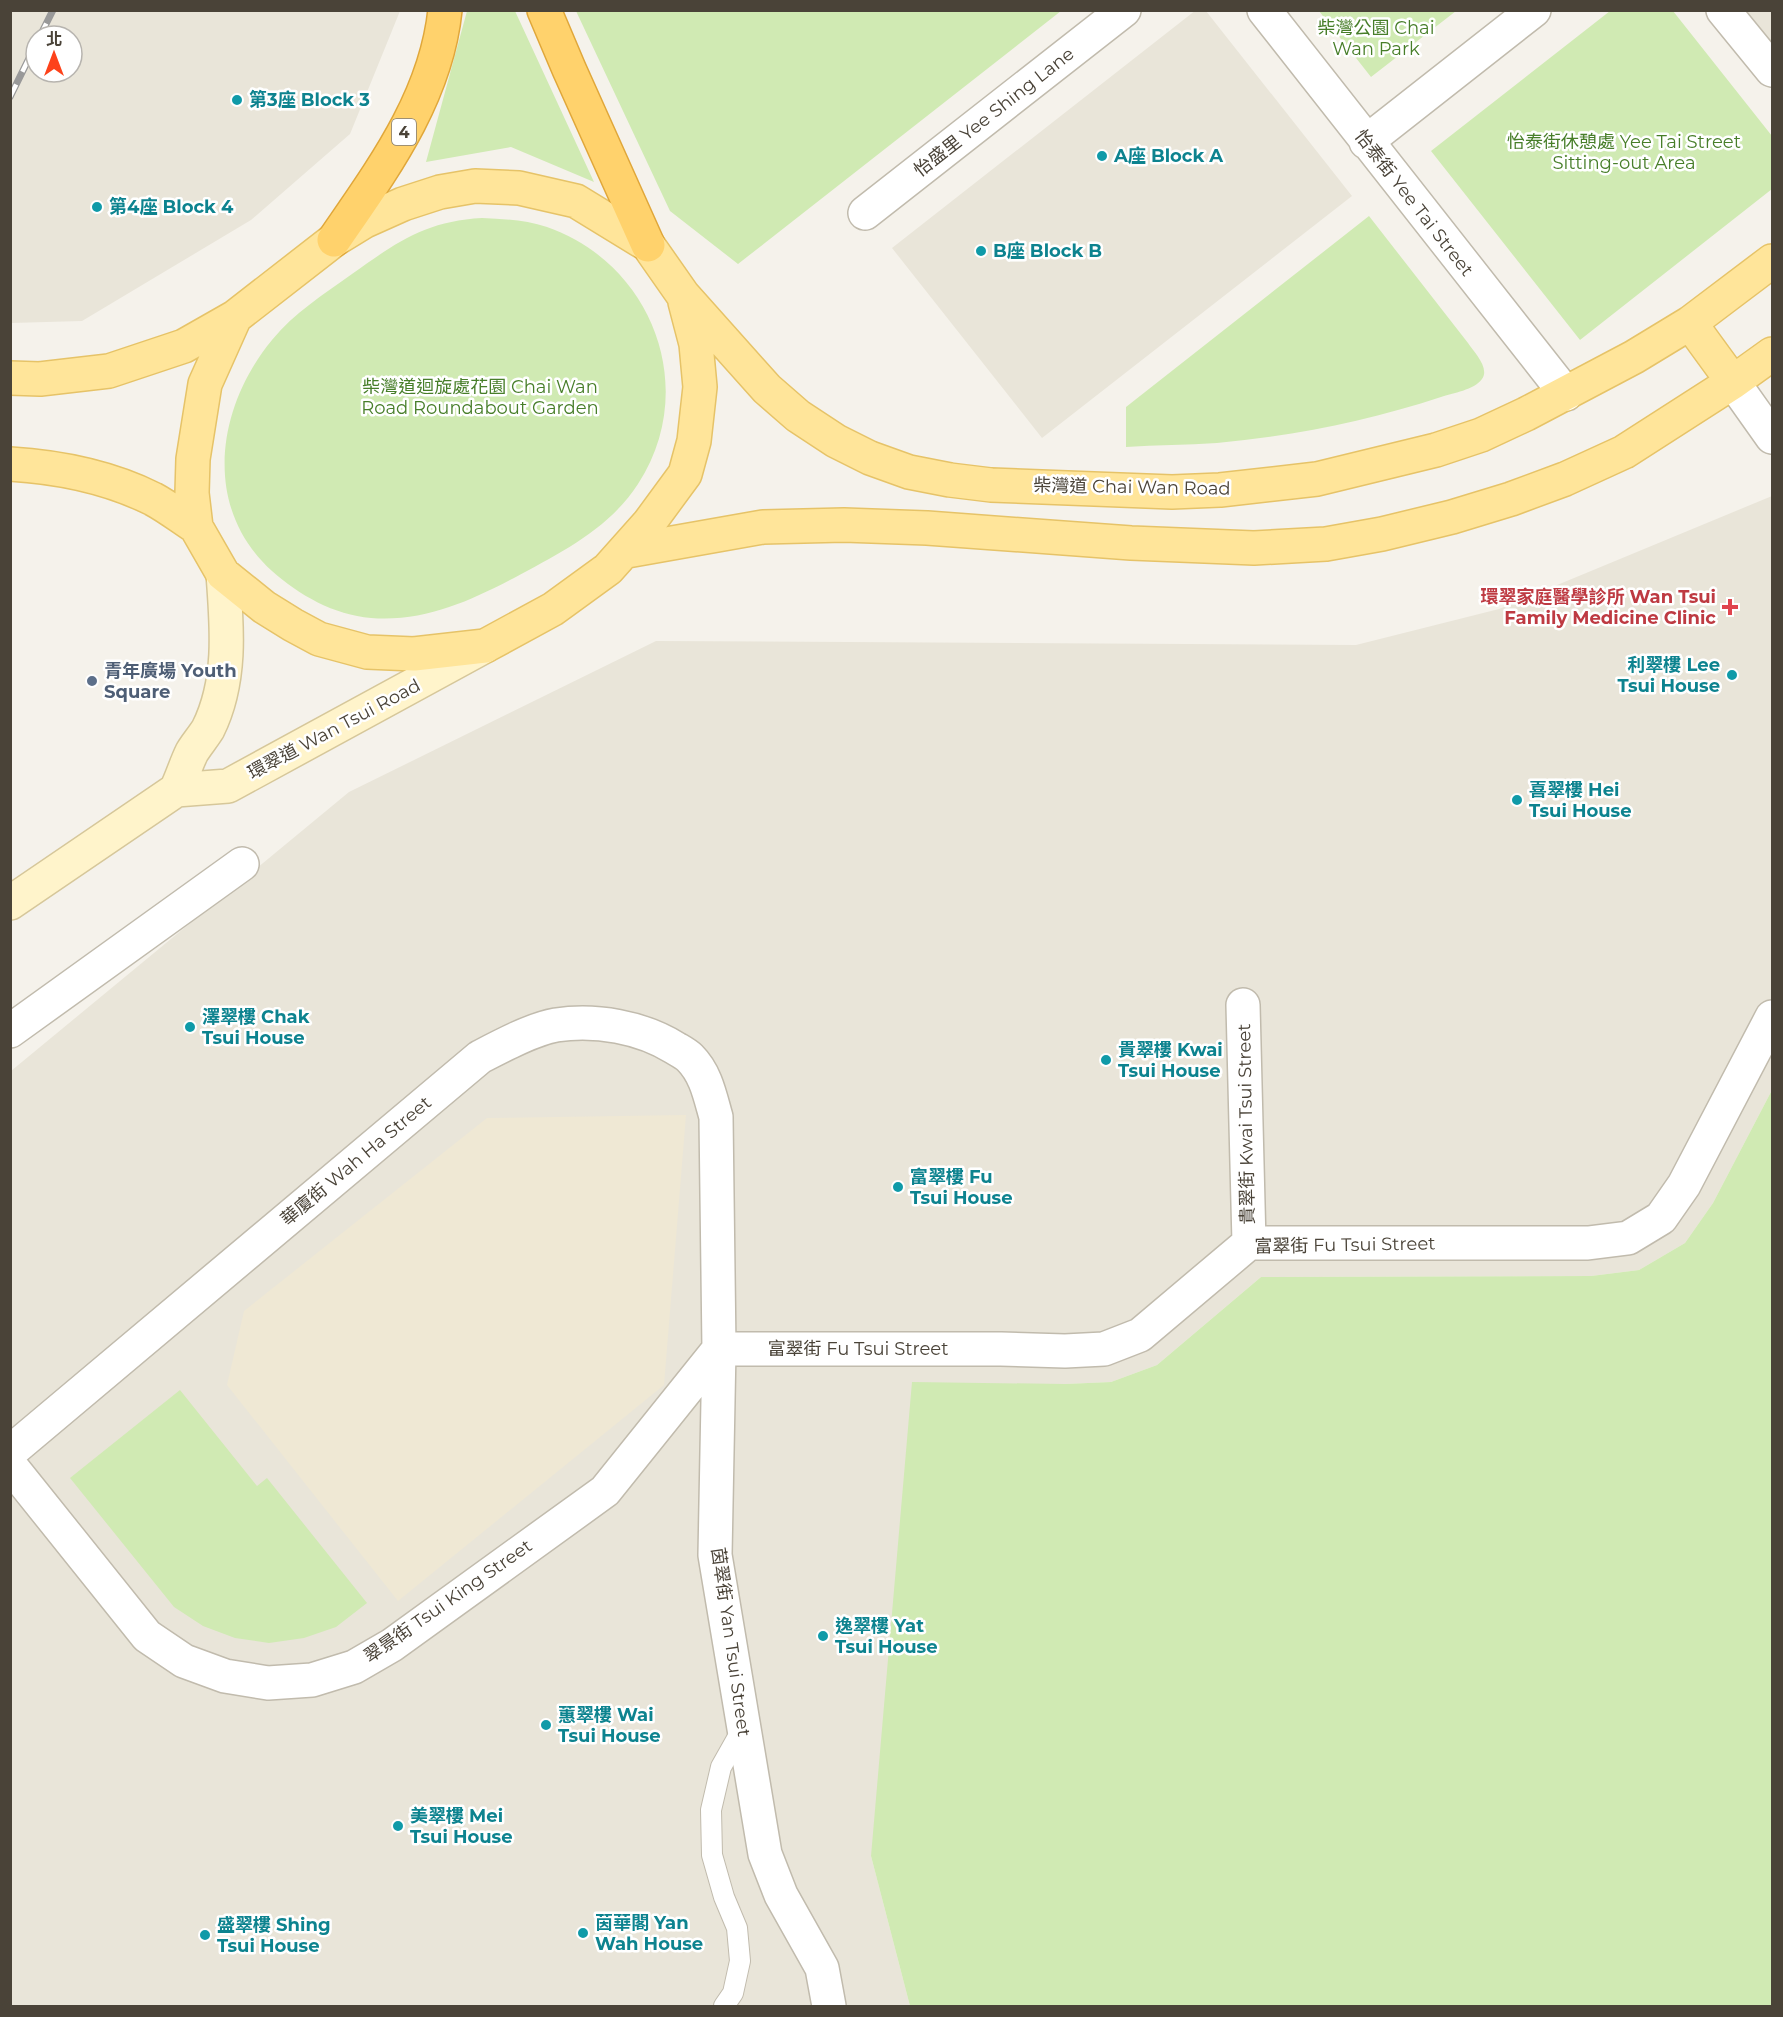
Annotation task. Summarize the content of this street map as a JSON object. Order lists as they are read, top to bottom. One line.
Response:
{"streets":{"highway":["4"],"main road":["柴灣道 Chai Wan Road"],"street":["怡盛里 Yee Shing Lane","怡泰街 Yee Tai Street","環翠道 Wan Tsui Road","貴翠街 Kwai Tsui Street","華廈街 Wah Ha Street","富翠街 Fu Tsui Street","翠景街 Tsui King Street","茵翠街 Yan Tsui Street"]},"crossings":[["4","柴灣道 Chai Wan Road"],["怡泰街 Yee Tai Street","柴灣道 Chai Wan Road"],["柴灣道 Chai Wan Road","環翠道 Wan Tsui Road"],["貴翠街 Kwai Tsui Street","富翠街 Fu Tsui Street"],["華廈街 Wah Ha Street","茵翠街 Yan Tsui Street"],["富翠街 Fu Tsui Street","翠景街 Tsui King Street"],["富翠街 Fu Tsui Street","茵翠街 Yan Tsui Street"],["翠景街 Tsui King Street","茵翠街 Yan Tsui Street"]],"parks":["柴灣公園 Chai Wan Park","怡泰街休憩處 Yee Tai Street Sitting-out Area","柴灣道迴旋處花園 Chai Wan Road Roundabout Garden"],"places":{"other":["第3座 Block 3","A座 Block A","第4座 Block 4","B座 Block B","利翠樓 Lee Tsui House","青年廣場 Youth Square","喜翠樓 Hei Tsui House","澤翠樓 Chak Tsui House","貴翠樓 Kwai Tsui House","富翠樓 Fu Tsui House","逸翠樓 Yat Tsui House","蕙翠樓 Wai Tsui House","美翠樓 Mei Tsui House","茵華閣 Yan Wah House","盛翠樓 Shing Tsui House"],"health":["環翠家庭醫學診所 Wan Tsui Family Medicine Clinic"]},"north":"top"}
